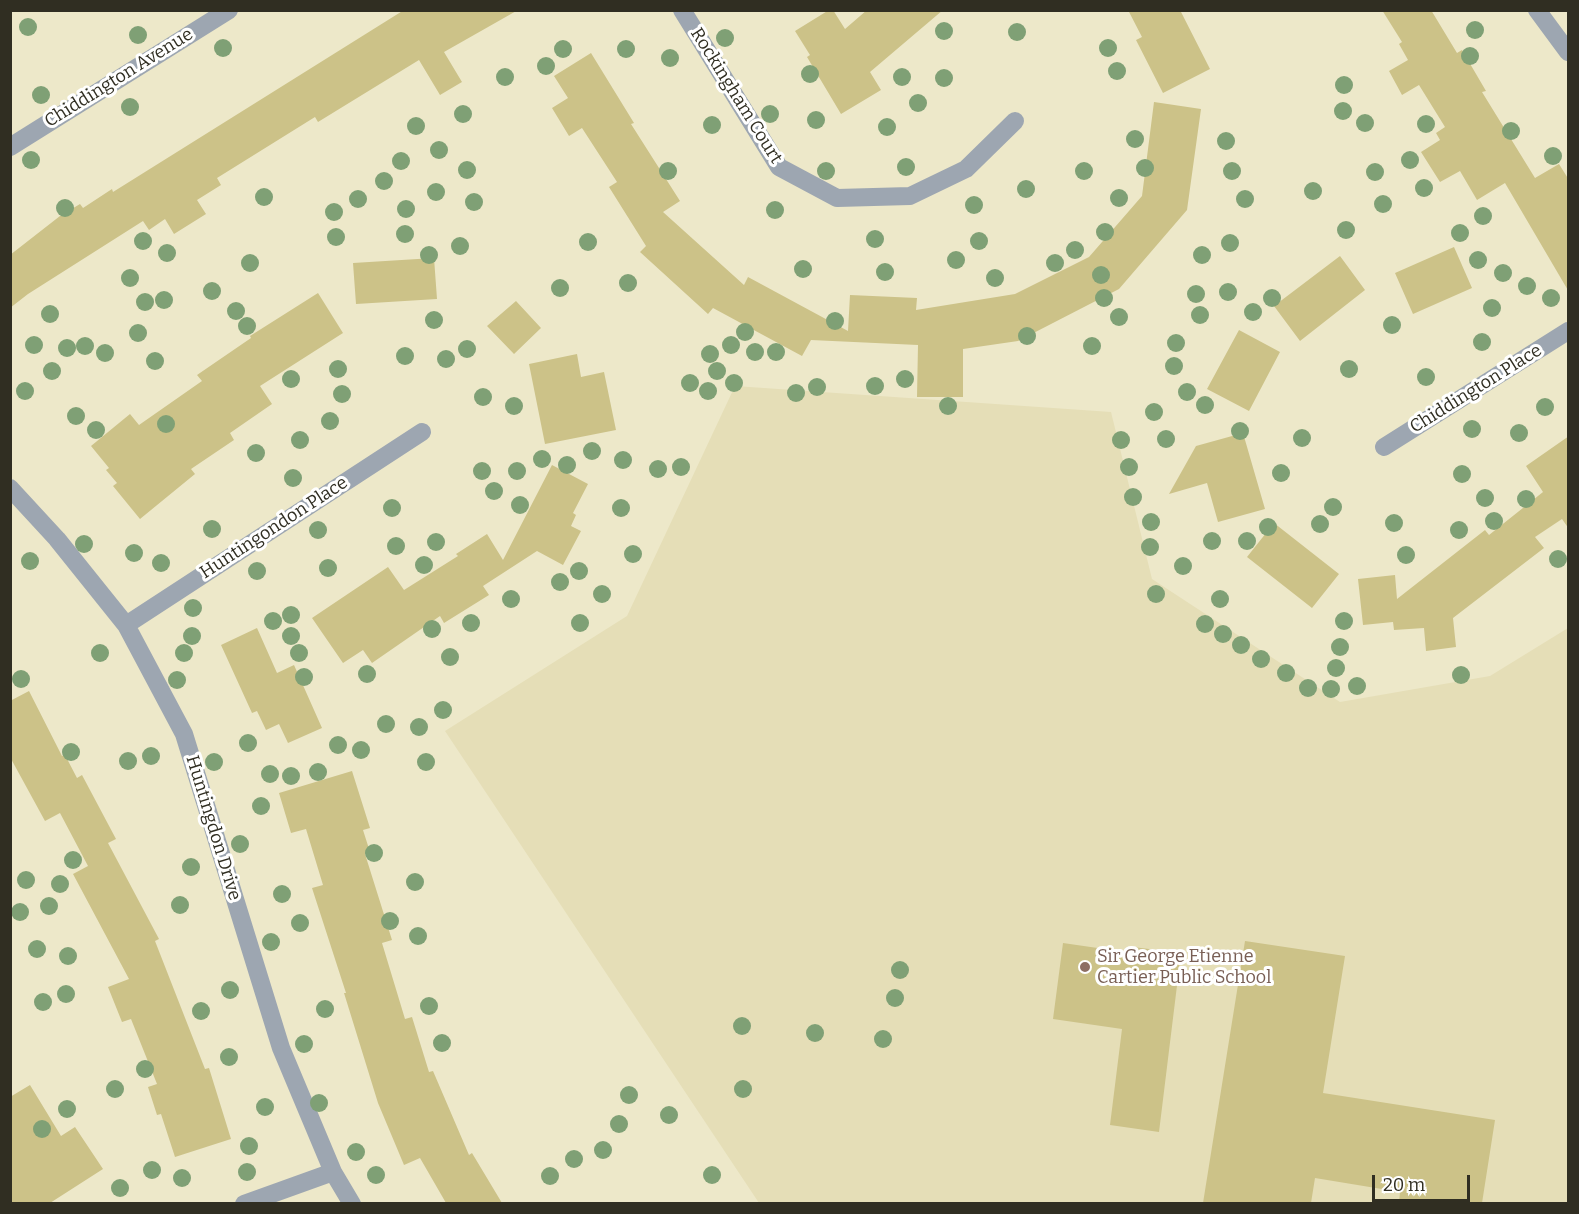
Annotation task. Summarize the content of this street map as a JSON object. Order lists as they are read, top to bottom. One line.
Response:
{"streets":{"street":["Chiddington Avenue","Rockingham Court","Chiddington Place","Huntingondon Place","Huntingdon Drive"]},"crossings":[["Huntingondon Place","Huntingdon Drive"]],"places":["Sir George Etienne Cartier Public School"],"scale_bar":"20 m"}
